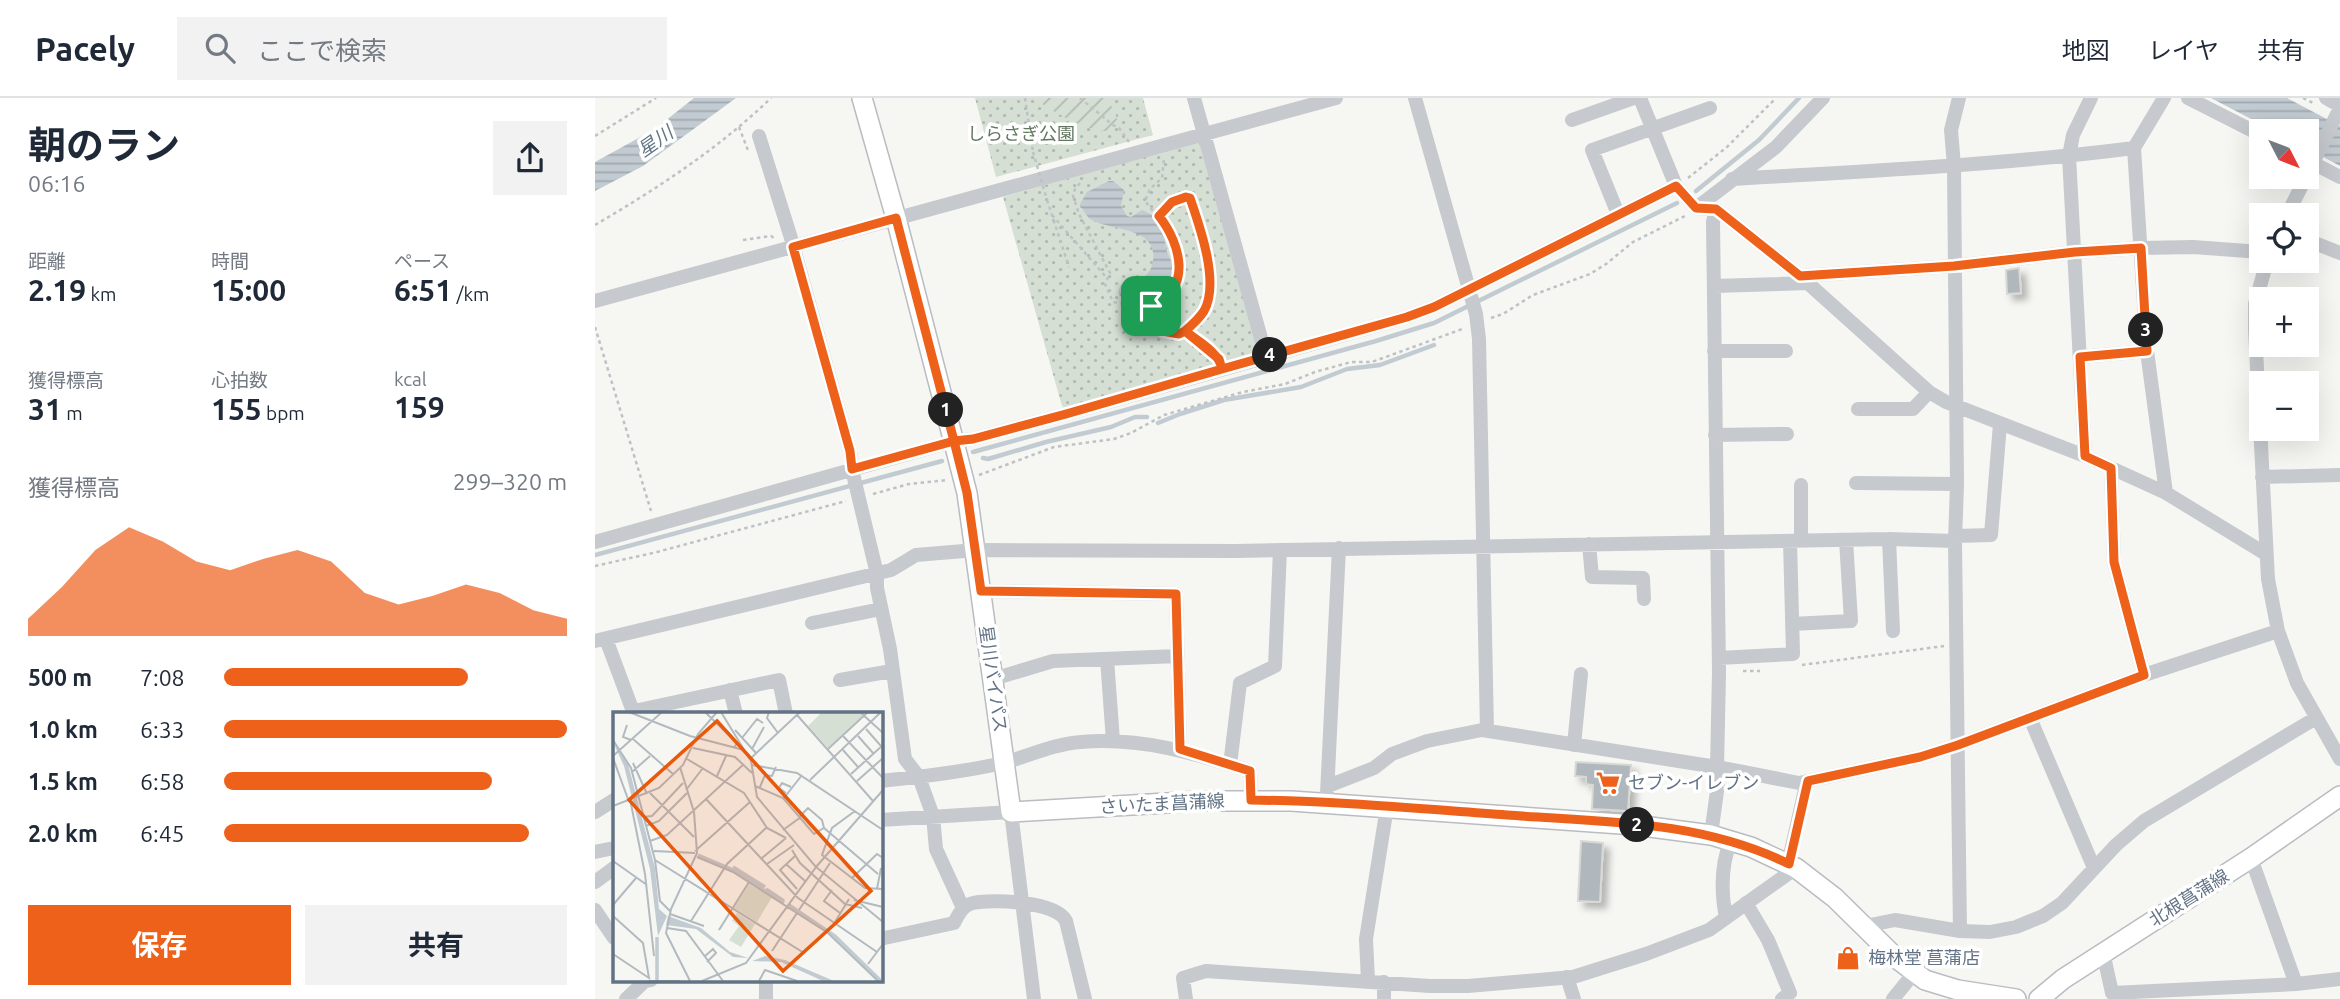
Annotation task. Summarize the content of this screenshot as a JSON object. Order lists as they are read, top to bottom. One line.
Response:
{"streets":{"main road":["星川バイパス","さいたま菖蒲線","北根菖蒲線"]},"crossings":[["星川バイパス","さいたま菖蒲線"]],"water":["星川"],"parks":["しらさぎ公園"],"places":{"supermarket":["セブン-イレブン"],"shop":["梅林堂 菖蒲店"]},"north":"bottom right","page":{"header":"Pacely","search":"ここで検索","nav":["地図","レイヤ","共有"],"heading":["朝のラン","06:16"],"map_buttons":["+","−"],"stats":[["距離","2.19 km"],["時間","15:00"],["ペース","6:51 /km"],["獲得標高","31 m"],["心拍数","155 bpm"],["kcal","159"]],"pins":["3","4","1","2"],"chart":["獲得標高","299–320 m"],"list":[{"name":"500 m","note":"7:08"},{"name":"1.0 km","note":"6:33"},{"name":"1.5 km","note":"6:58"},{"name":"2.0 km","note":"6:45"}],"buttons":["保存","共有"]}}
